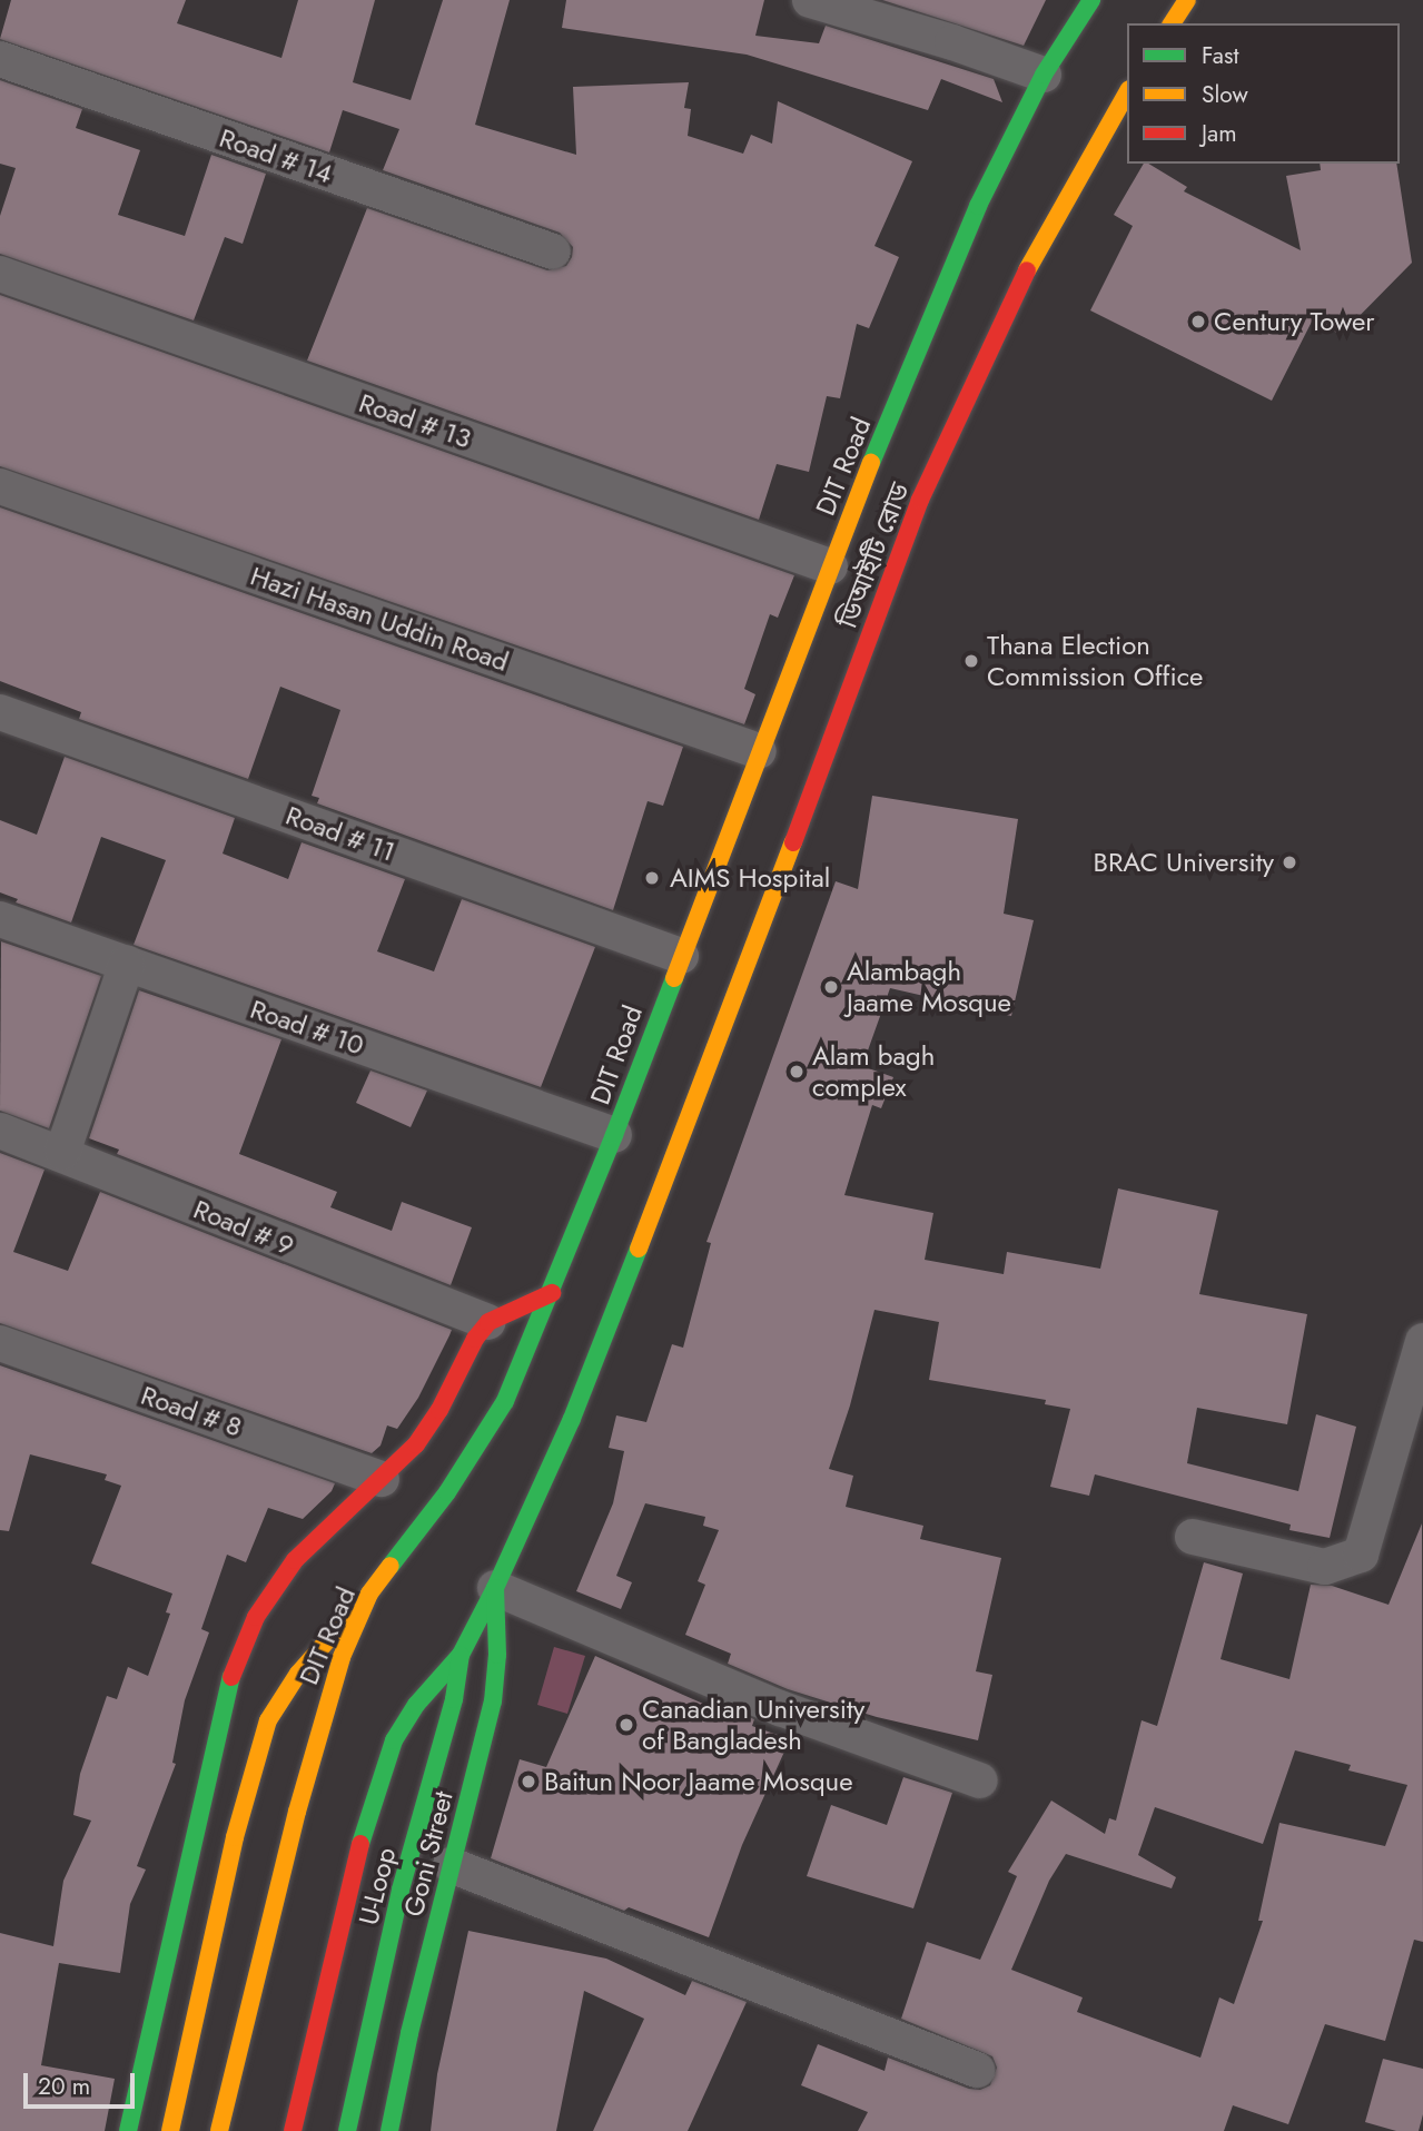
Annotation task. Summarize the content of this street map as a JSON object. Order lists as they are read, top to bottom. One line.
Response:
{"streets":{"main road":["DIT Road","Goni Street","U-Loop"],"street":["Road # 14","Road # 13","Hazi Hasan Uddin Road","Road # 11","Road # 10","Road # 9","Road # 8"]},"crossings":[["Road # 13","DIT Road"],["DIT Road","Hazi Hasan Uddin Road"],["DIT Road","Road # 11"],["DIT Road","Road # 10"]],"places":["Century Tower","Thana Election Commission Office","BRAC University","AIMS Hospital","Alambagh Jaame Mosque","Alam bagh complex","Canadian University of Bangladesh","Baitun Noor Jaame Mosque"],"legend":["Fast","Slow","Jam"],"scale_bar":"20 m"}
